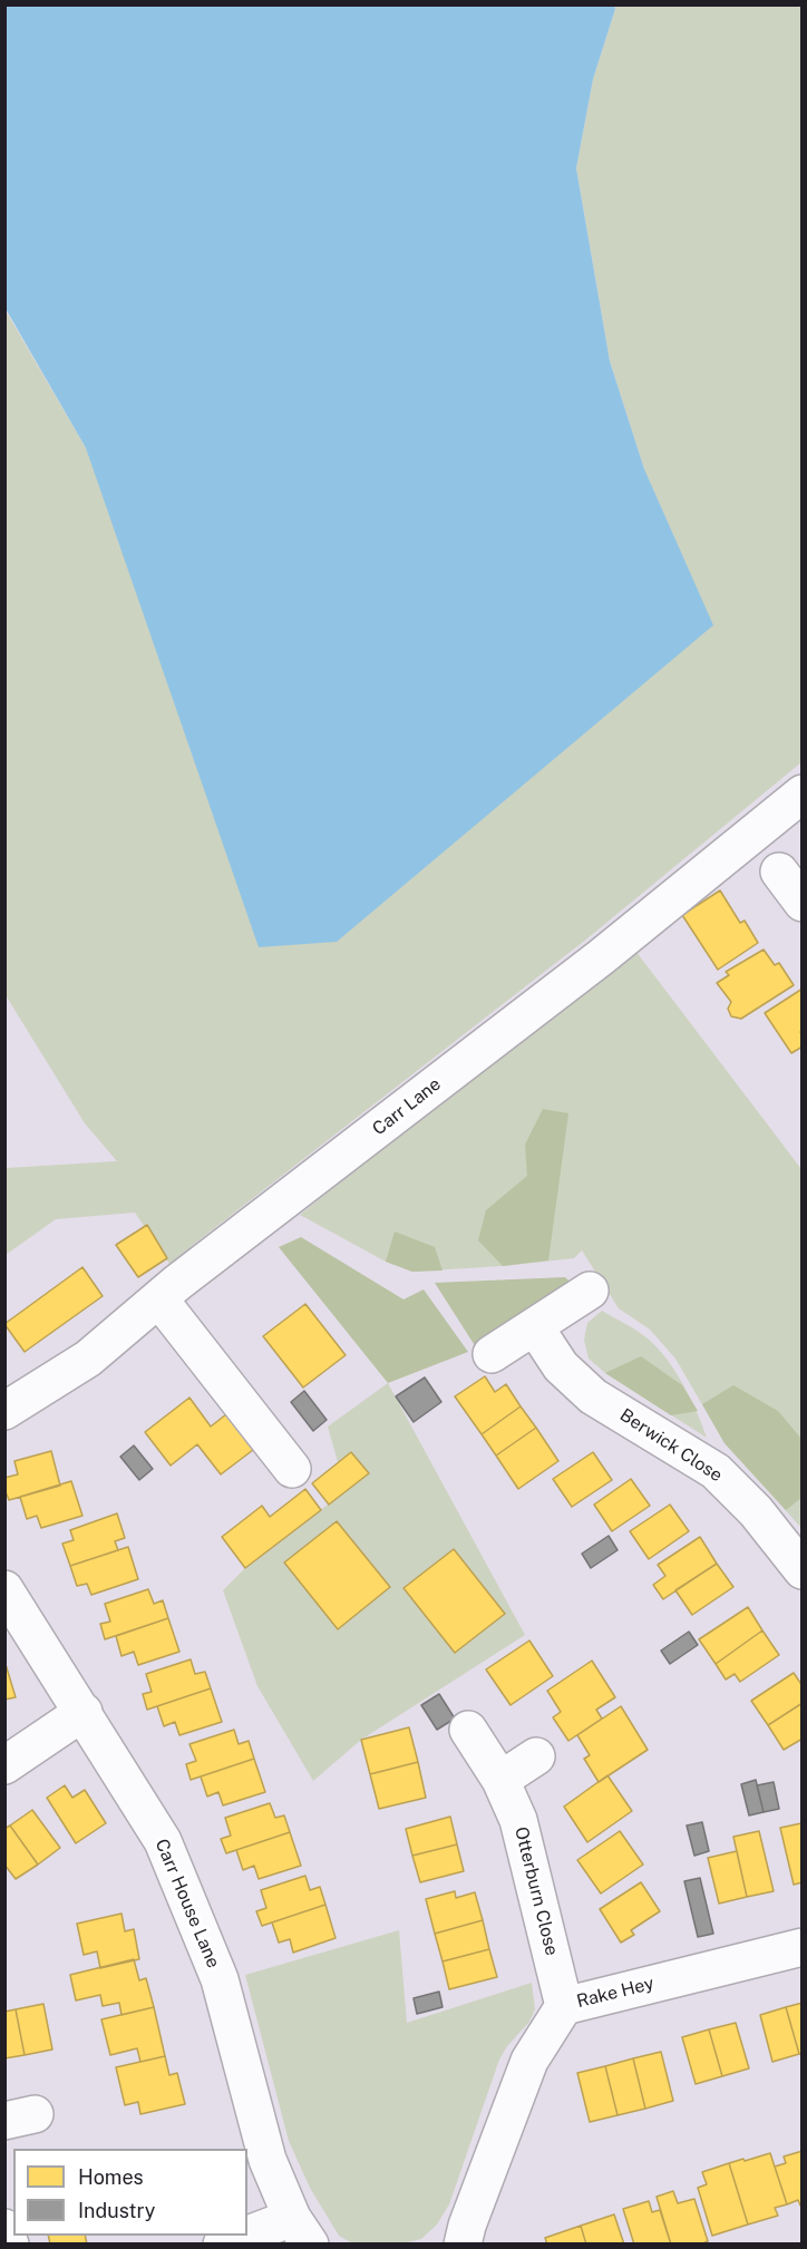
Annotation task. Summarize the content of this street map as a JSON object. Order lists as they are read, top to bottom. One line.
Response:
{"streets":{"street":["Carr Lane","Berwick Close","Otterburn Close","Carr House Lane","Rake Hey"]},"crossings":[["Otterburn Close","Rake Hey"]],"legend":["Homes","Industry"]}
